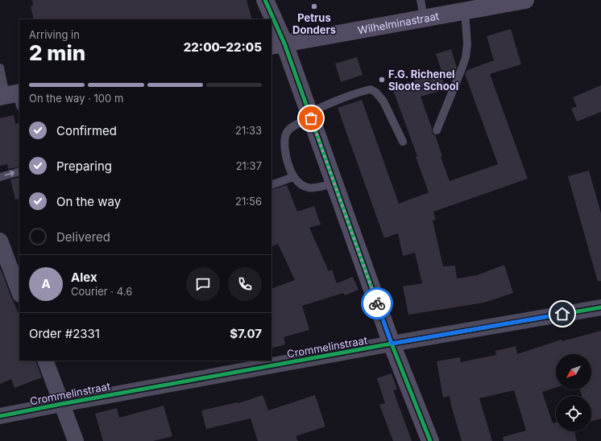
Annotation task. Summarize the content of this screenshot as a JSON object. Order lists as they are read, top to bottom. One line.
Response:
{"streets":{"street":["Wilhelminastraat","Crommelinstraat"]},"places":["Petrus Donders","F.G. Richenel Sloote School"],"north":"bottom left","page":{"heading":["2 min","Arriving in","22:00–22:05"],"panel":["Alex","Courier · 4.6","Order #2331","$7.07"],"bar":"On the way · 100 m","list":[["Confirmed","21:33"],["Preparing","21:37"],["On the way","21:56"],"Delivered"],"round":"A"}}
